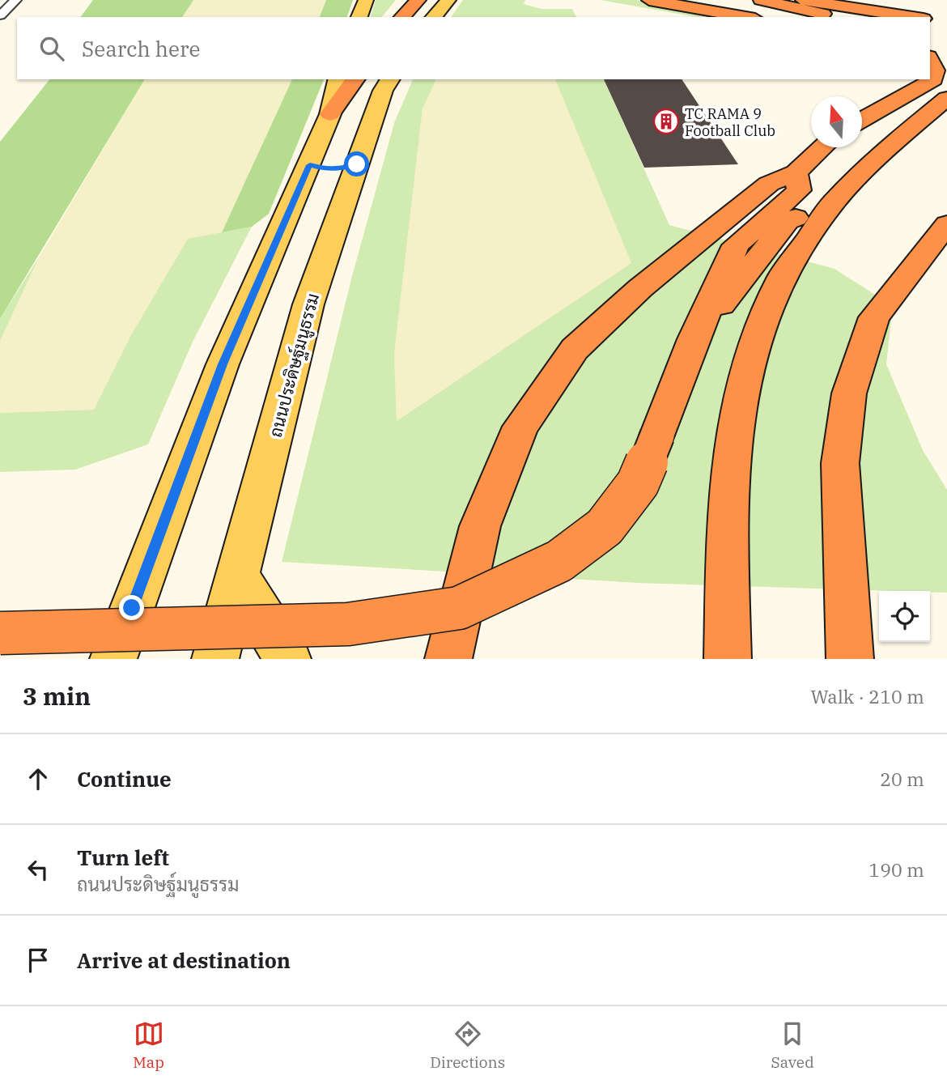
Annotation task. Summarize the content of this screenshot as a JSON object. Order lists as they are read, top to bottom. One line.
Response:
{"streets":{"main road":["ถนนประดิษฐ์มนูธรรม"]},"places":{"building":["TC RAMA 9 Football Club"]},"north":"top","page":{"search":"Search here","heading":["3 min","Walk · 210 m"],"list":[["Continue","20 m"],["Turn left","ถนนประดิษฐ์มนูธรรม","190 m"],"Arrive at destination"],"nav":["Map","Directions","Saved"]}}
